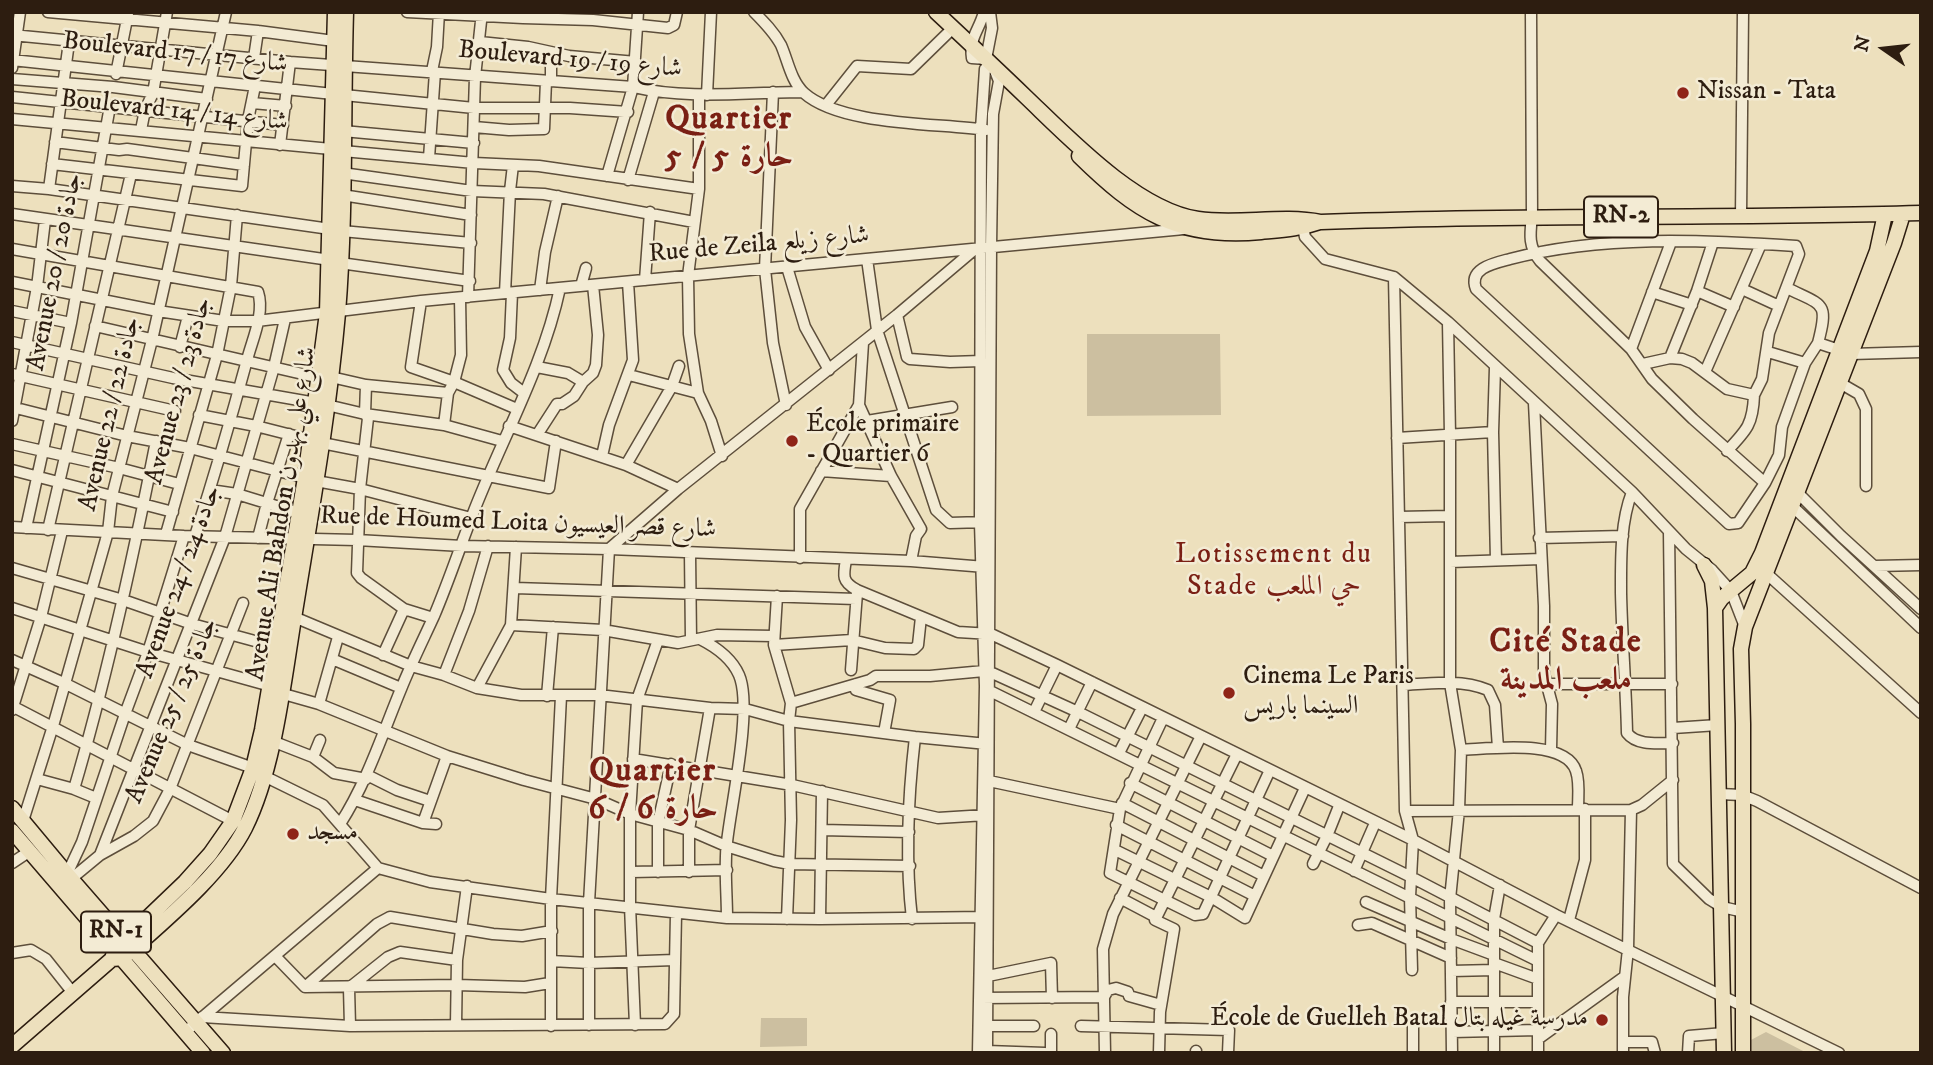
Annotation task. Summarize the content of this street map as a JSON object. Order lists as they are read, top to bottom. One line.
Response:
{"streets":{"main road":["RN-2","Avenue Ali Bahdon شارع علي بهدون","RN-1"],"street":["Boulevard 17 / شارع 17","Boulevard 19 / شارع 19","Boulevard 14 / شارع 14","Rue de Zeila شارع زيلع","Avenue 20 / جادة 20","Avenue 23 / جادة 23","Avenue 22 / جادة 22","Rue de Houmed Loita شارع قصر العيسيون","Avenue 24 / جادة 24","Avenue 25 / جادة 25"]},"crossings":[["Boulevard 17 / شارع 17","Avenue 22 / جادة 22"],["Boulevard 17 / شارع 17","Avenue Ali Bahdon شارع علي بهدون"],["Boulevard 19 / شارع 19","Avenue 22 / جادة 22"],["Boulevard 19 / شارع 19","Avenue Ali Bahdon شارع علي بهدون"],["Boulevard 14 / شارع 14","Avenue 20 / جادة 20"],["Boulevard 14 / شارع 14","Avenue 22 / جادة 22"],["Boulevard 14 / شارع 14","Avenue Ali Bahdon شارع علي بهدون"],["RN-2","Rue de Zeila شارع زيلع"],["Rue de Zeila شارع زيلع","Avenue 20 / جادة 20"],["Rue de Zeila شارع زيلع","Avenue 23 / جادة 23"],["Rue de Zeila شارع زيلع","Avenue 22 / جادة 22"],["Rue de Zeila شارع زيلع","Avenue Ali Bahdon شارع علي بهدون"],["Rue de Zeila شارع زيلع","Avenue 24 / جادة 24"],["Avenue 20 / جادة 20","Rue de Houmed Loita شارع قصر العيسيون"],["Avenue 23 / جادة 23","Rue de Houmed Loita شارع قصر العيسيون"],["Avenue 22 / جادة 22","Rue de Houmed Loita شارع قصر العيسيون"],["Avenue 22 / جادة 22","RN-1"],["Avenue Ali Bahdon شارع علي بهدون","Rue de Houmed Loita شارع قصر العيسيون"],["Avenue Ali Bahdon شارع علي بهدون","RN-1"],["Rue de Houmed Loita شارع قصر العيسيون","Avenue 24 / جادة 24"],["Avenue 24 / جادة 24","Avenue 25 / جادة 25"],["Avenue 25 / جادة 25","RN-1"]],"districts":["Quartier 5 / حارة 5","Lotissement du Stade حي الملعب","Cité Stade ملعب المدينة","Quartier 6 / حارة 6"],"places":["Nissan - Tata","École primaire - Quartier 6","Cinema Le Paris السينما باريس","مسجد","École de Guelleh Batal مدرسة غيله بتال"],"north":"left"}
